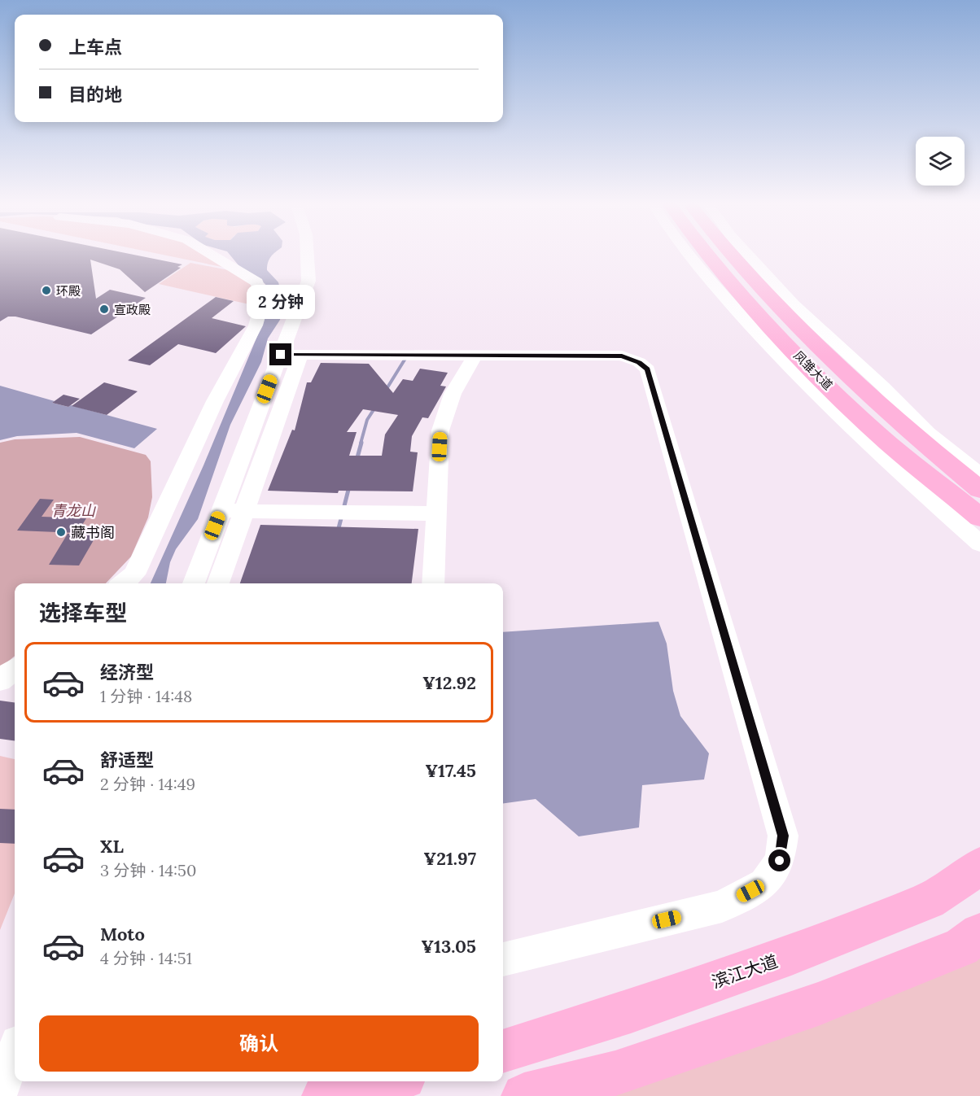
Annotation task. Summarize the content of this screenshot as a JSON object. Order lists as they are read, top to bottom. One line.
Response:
{"streets":{"main road":["凤雏大道","滨江大道"]},"parks":["青龙山"],"places":["环殿","宣政殿","藏书阁"],"page":{"banner":["上车点","目的地"],"bubble":"2 分钟","heading":"选择车型","list":[{"name":"经济型","note":"1 分钟 · 14:48","value":"¥12.92"},{"name":"舒适型","note":"2 分钟 · 14:49","value":"¥17.45"},{"name":"XL","note":"3 分钟 · 14:50","value":"¥21.97"},{"name":"Moto","note":"4 分钟 · 14:51","value":"¥13.05"}],"buttons":"确认"}}
